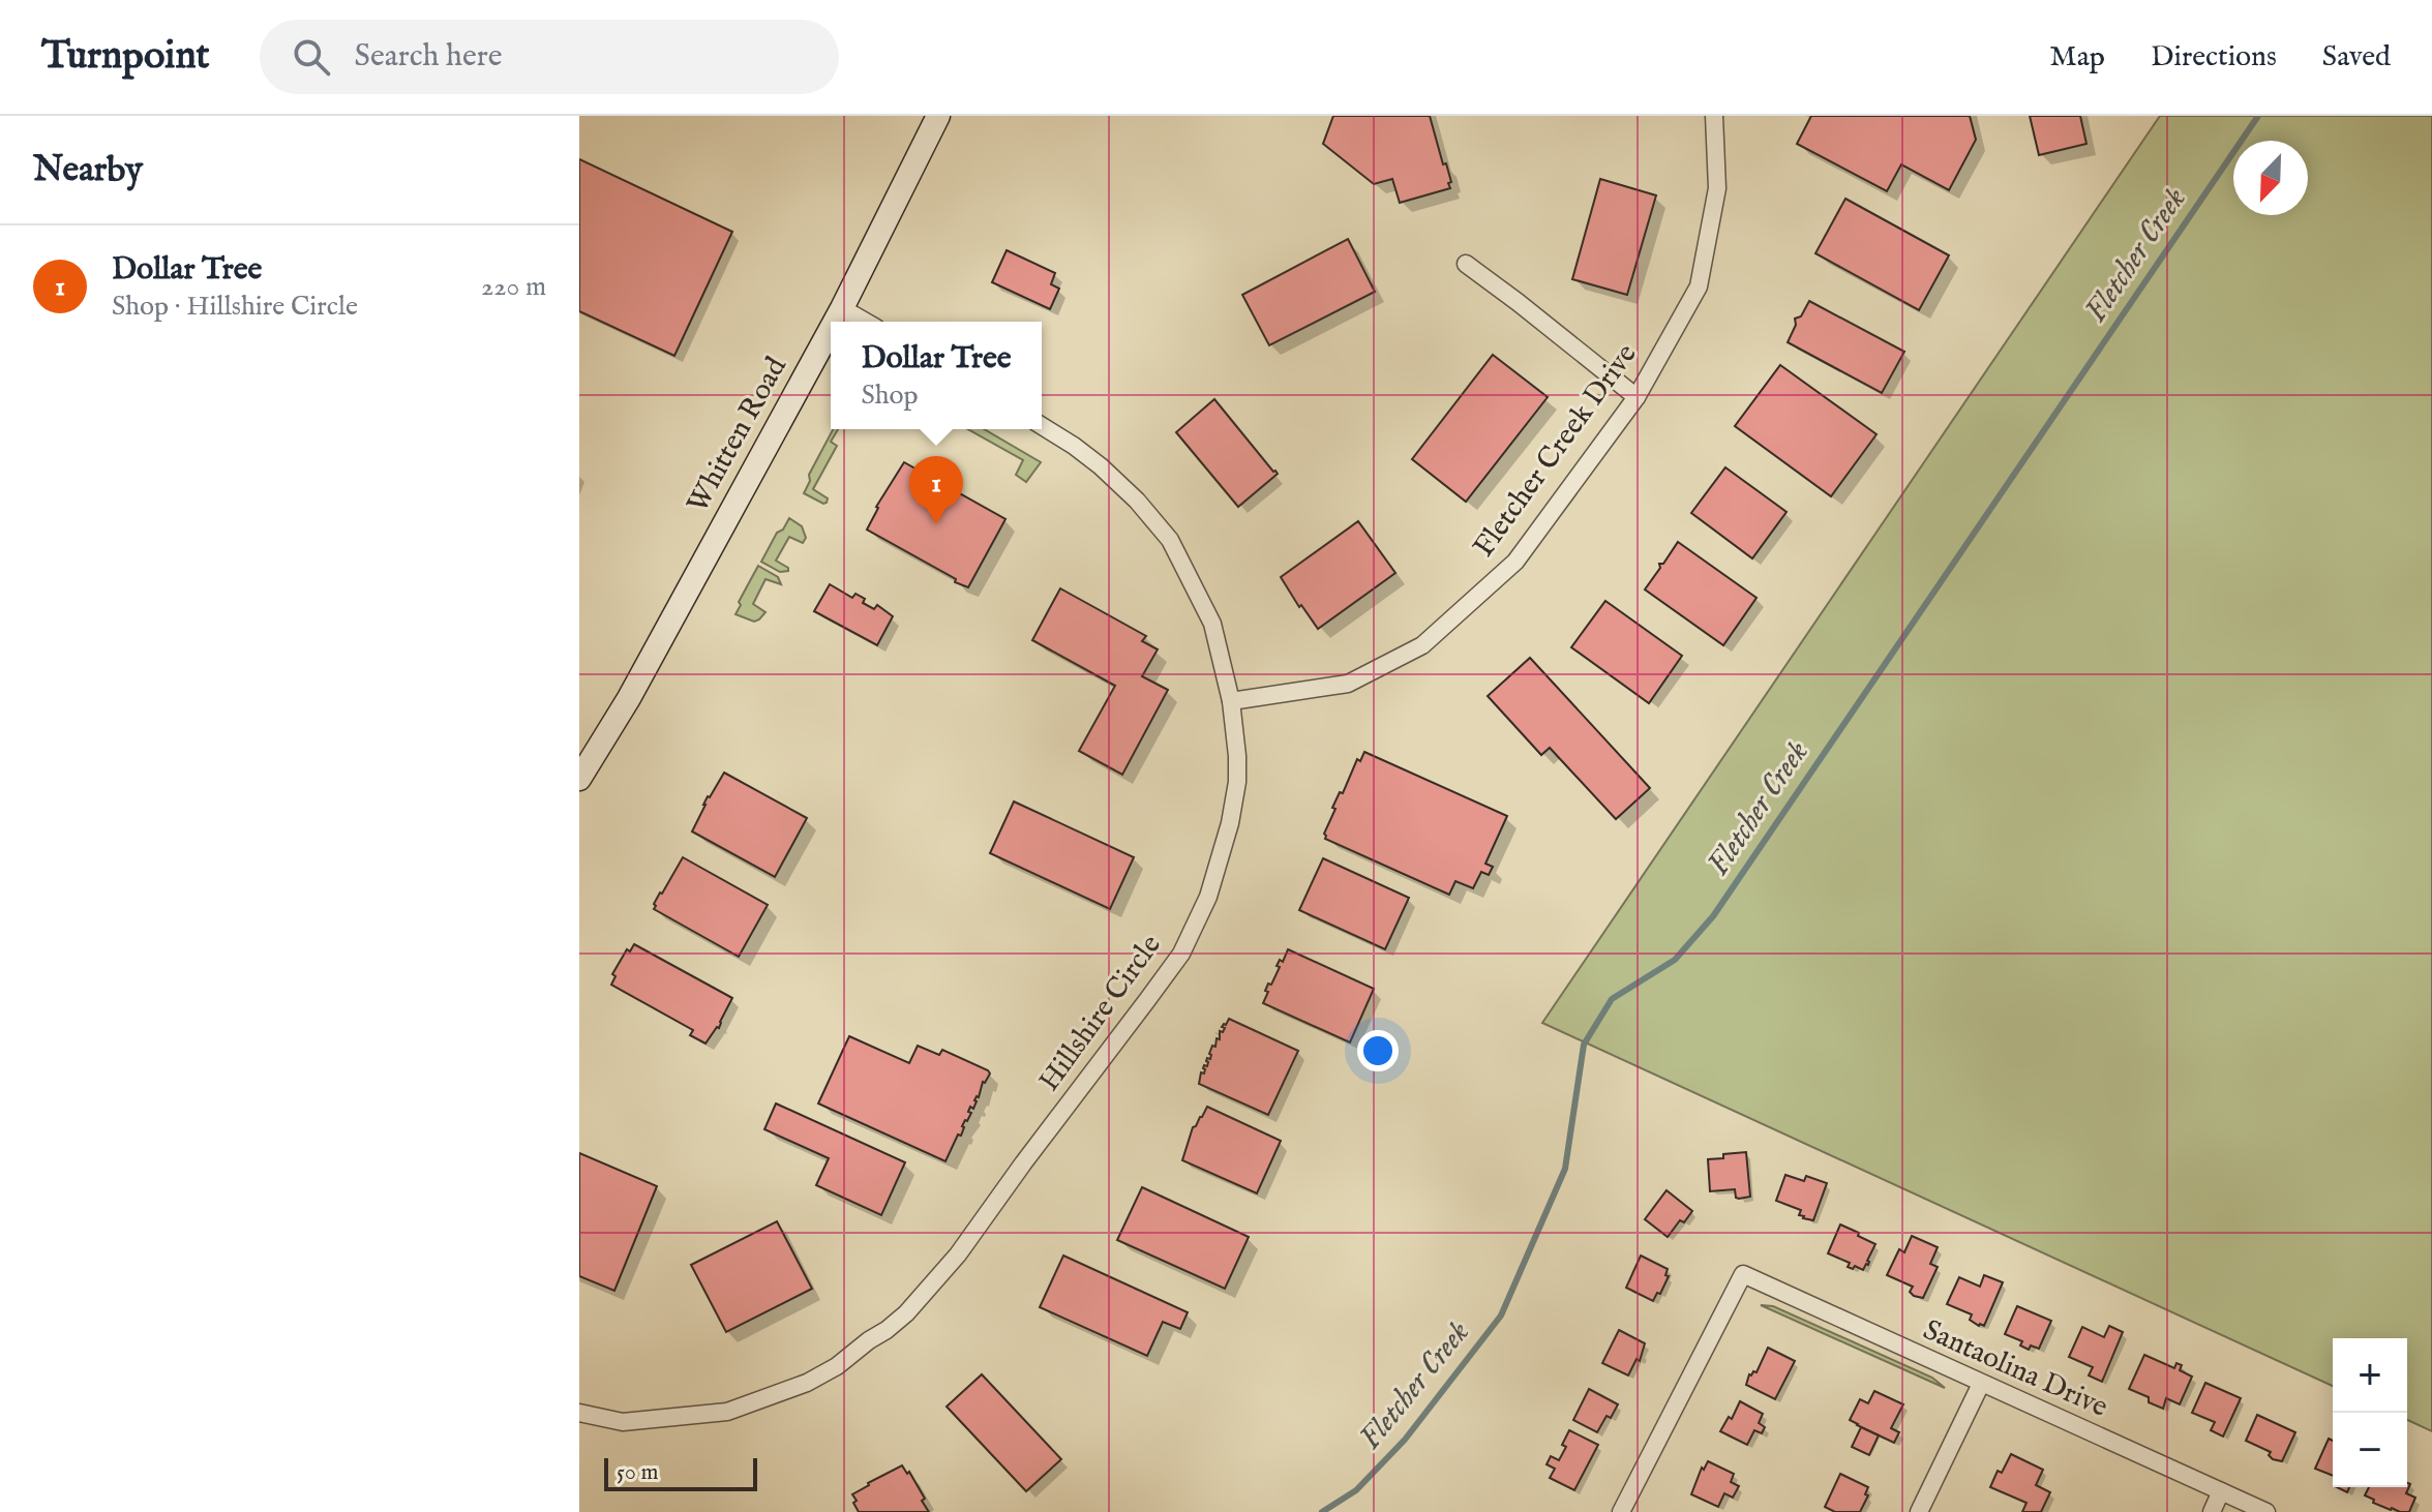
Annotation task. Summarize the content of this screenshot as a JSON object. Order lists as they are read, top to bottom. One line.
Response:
{"streets":{"main road":["Whitten Road"],"street":["Fletcher Creek Drive","Hillshire Circle","Santaolina Drive"]},"crossings":[["Fletcher Creek Drive","Hillshire Circle"]],"water":["Fletcher Creek"],"scale_bar":"50 m","north":"bottom left","page":{"header":"Turnpoint","search":"Search here","nav":["Map","Directions","Saved"],"heading":"Nearby","list":[{"mark":"1","name":"Dollar Tree","note":"Shop · Hillshire Circle","value":"220 m"}],"popup":["Dollar Tree","Shop"],"pins":"1","map_buttons":["+","−"],"scale":"50 m"}}
